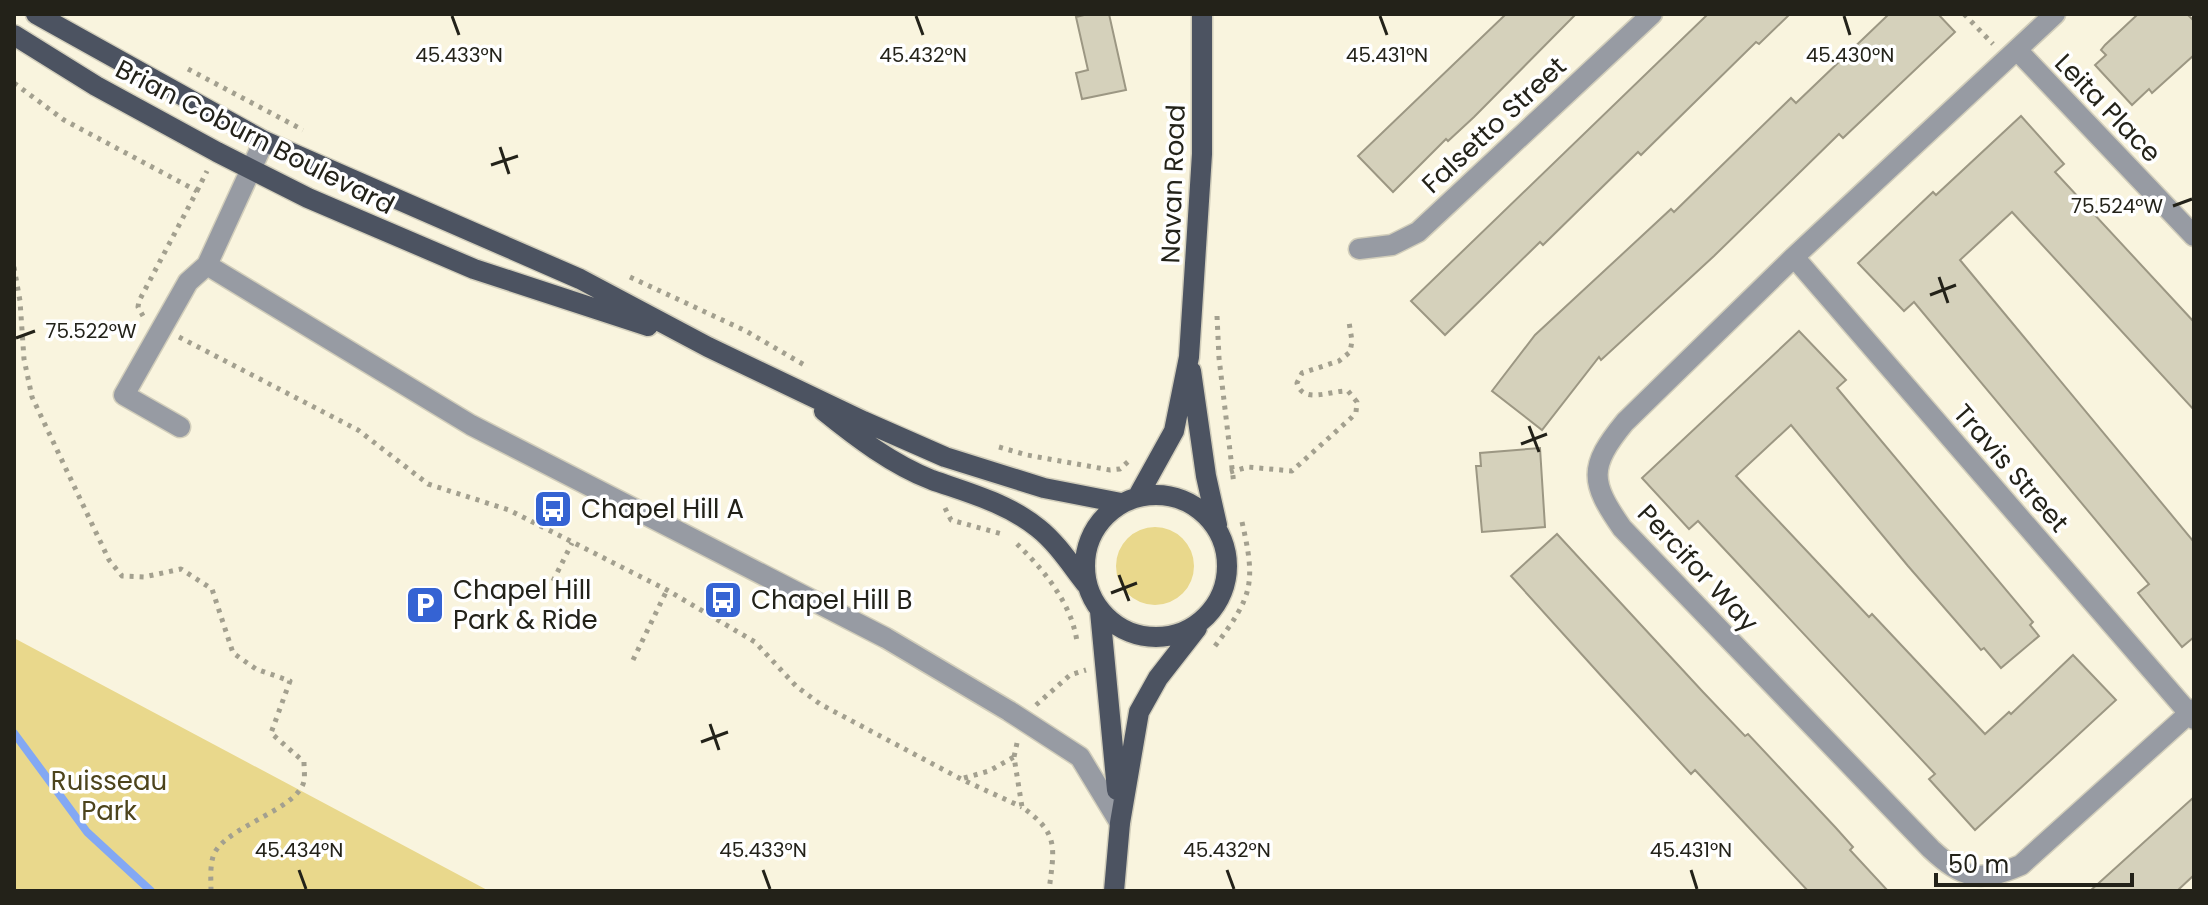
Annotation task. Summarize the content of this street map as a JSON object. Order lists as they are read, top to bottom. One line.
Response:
{"streets":{"main road":["Brian Coburn Boulevard","Navan Road"],"street":["Leita Place","Falsetto Street","Travis Street","Percifor Way"]},"crossings":[["Leita Place","Percifor Way"],["Brian Coburn Boulevard","Navan Road"],["Travis Street","Percifor Way"]],"parks":["Ruisseau Park"],"places":{"bus stop":["Chapel Hill A","Chapel Hill B"],"parking":["Chapel Hill Park & Ride"]},"scale_bar":"50 m","coordinates":["45.433°N","45.432°N","45.431°N","45.430°N","75.524°W","75.522°W","45.434°N"]}
